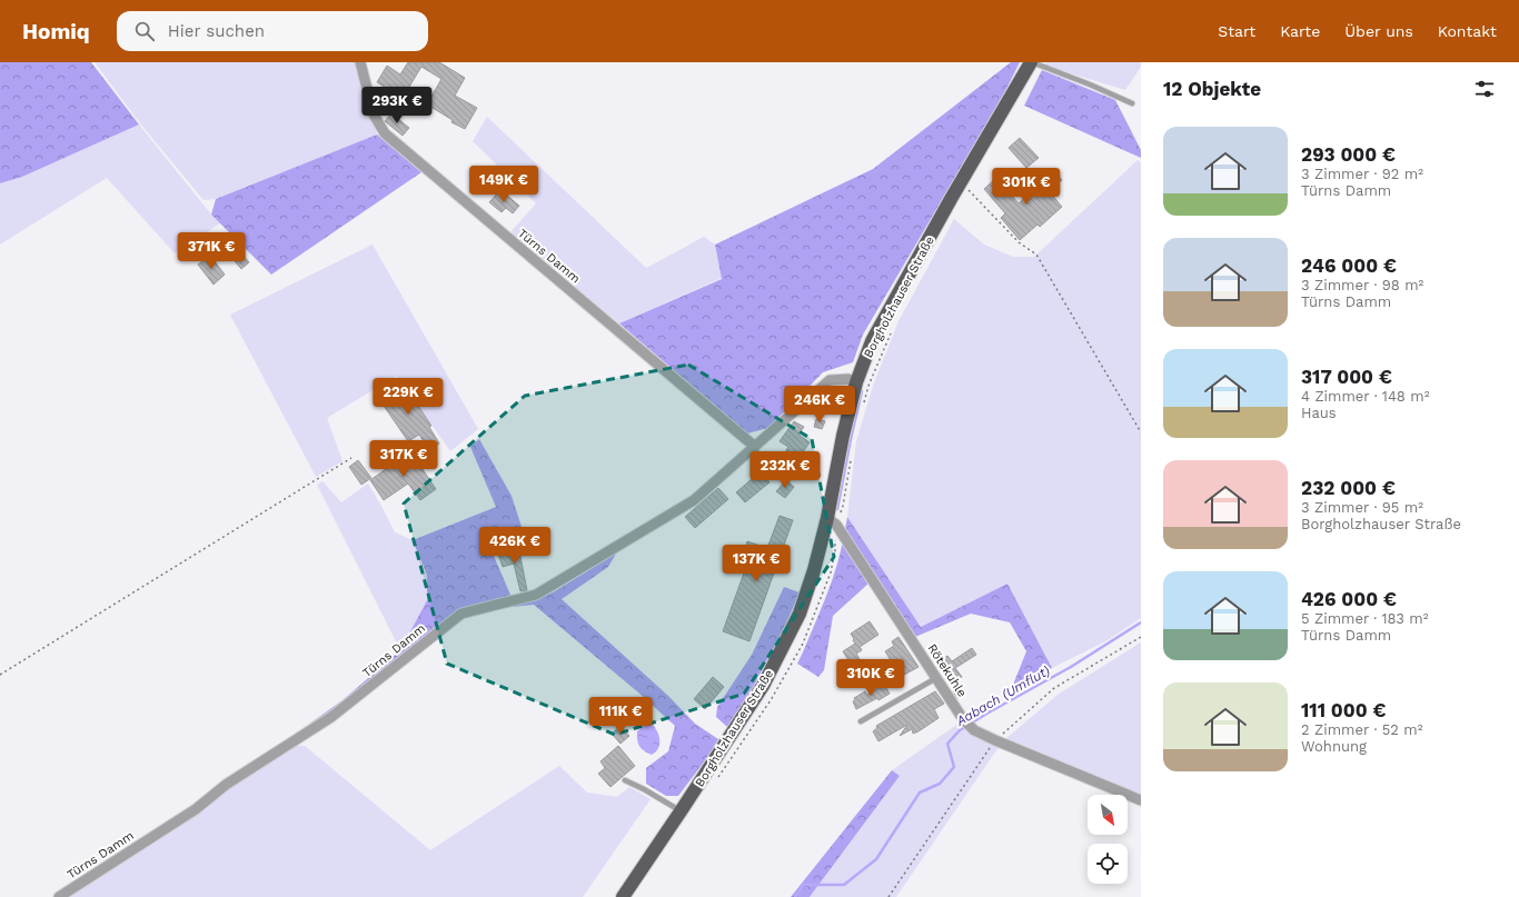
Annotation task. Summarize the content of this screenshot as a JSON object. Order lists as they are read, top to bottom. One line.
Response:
{"streets":{"main road":["Borgholzhauser Straße"],"street":["Türns Damm","Rötekuhle"]},"crossings":[["Türns Damm","Borgholzhauser Straße"],["Borgholzhauser Straße","Rötekuhle"]],"water":["Aabach (Umflut)"],"north":"bottom right","page":{"header":"Homiq","search":"Hier suchen","nav":["Start","Karte","Über uns","Kontakt"],"heading":"12 Objekte","price":["293K €","149K €","301K €","371K €","229K €","246K €","317K €","232K €","426K €","137K €","310K €","111K €"],"list":[{"name":"293 000 €","note":"3 Zimmer · 92 m² · Türns Damm"},{"name":"246 000 €","note":"3 Zimmer · 98 m² · Türns Damm"},{"name":"317 000 €","note":"4 Zimmer · 148 m² · Haus"},{"name":"232 000 €","note":"3 Zimmer · 95 m² · Borgholzhauser Straße"},{"name":"426 000 €","note":"5 Zimmer · 183 m² · Türns Damm"},{"name":"111 000 €","note":"2 Zimmer · 52 m² · Wohnung"}]}}
